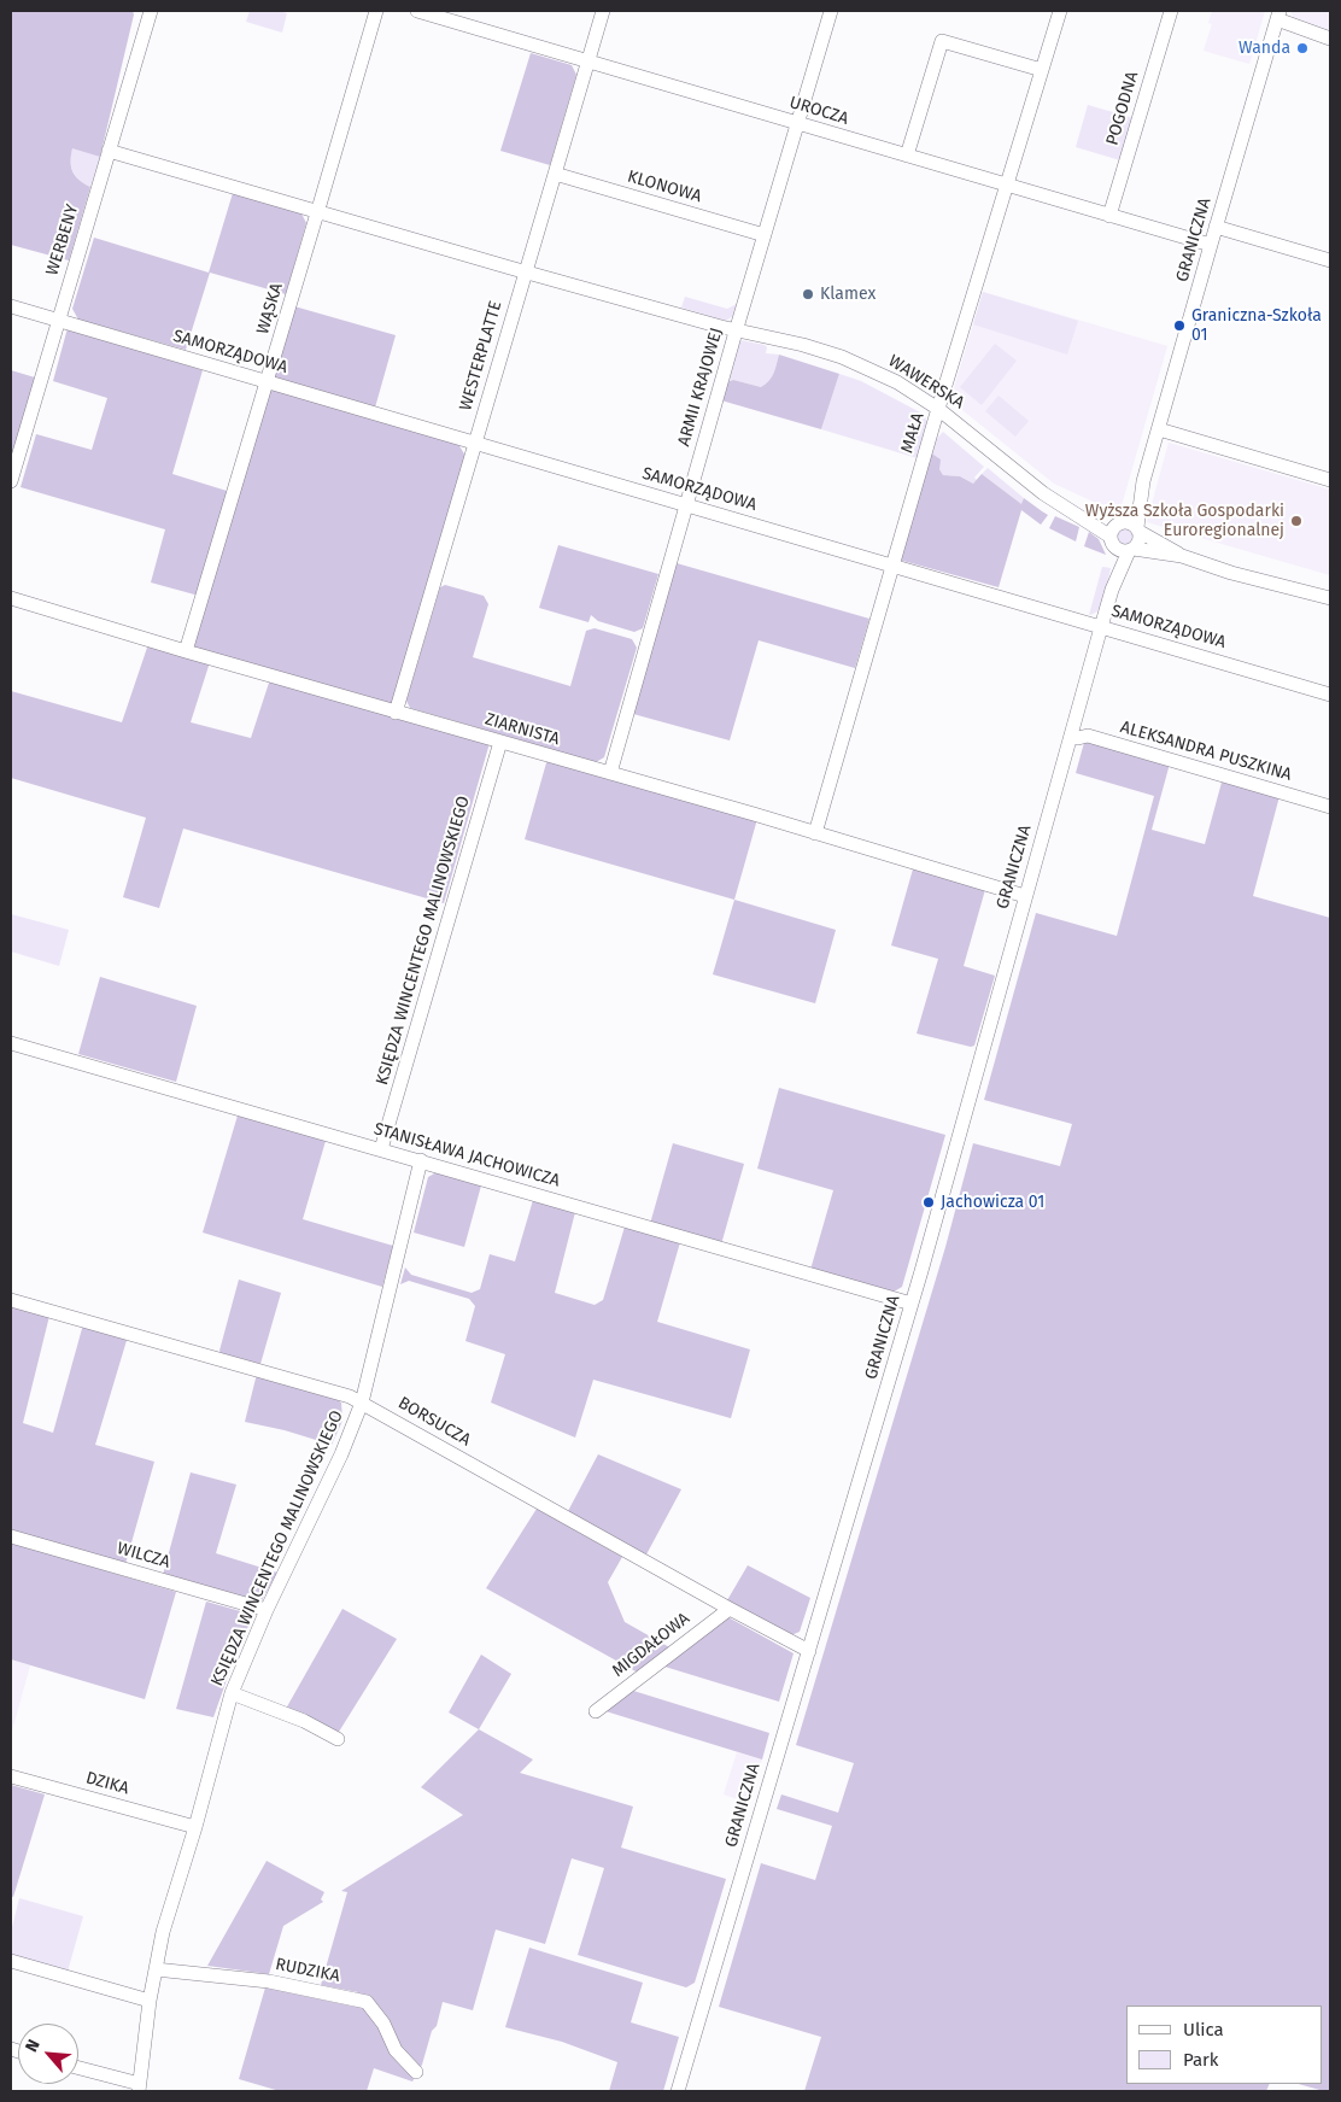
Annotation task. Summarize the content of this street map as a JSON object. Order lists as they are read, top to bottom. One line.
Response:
{"streets":{"street":["POGODNA","UROCZA","KLONOWA","WERBENY","GRANICZNA","WĄSKA","SAMORZĄDOWA","WESTERPLATTE","WAWERSKA","ARMII KRAJOWEJ","MAŁA","ZIARNISTA","ALEKSANDRA PUSZKINA","KSIĘDZA WINCENTEGO MALINOWSKIEGO","STANISŁAWA JACHOWICZA","BORSUCZA","WILCZA","MIGDAŁOWA","DZIKA","RUDZIKA"]},"crossings":[["POGODNA","UROCZA"],["UROCZA","GRANICZNA"],["UROCZA","WESTERPLATTE"],["UROCZA","ARMII KRAJOWEJ"],["UROCZA","MAŁA"],["KLONOWA","WESTERPLATTE"],["KLONOWA","ARMII KRAJOWEJ"],["WERBENY","SAMORZĄDOWA"],["WERBENY","WAWERSKA"],["GRANICZNA","SAMORZĄDOWA"],["GRANICZNA","WAWERSKA"],["GRANICZNA","ZIARNISTA"],["GRANICZNA","ALEKSANDRA PUSZKINA"],["GRANICZNA","STANISŁAWA JACHOWICZA"],["GRANICZNA","BORSUCZA"],["WĄSKA","SAMORZĄDOWA"],["WĄSKA","WAWERSKA"],["WĄSKA","ZIARNISTA"],["SAMORZĄDOWA","WESTERPLATTE"],["SAMORZĄDOWA","ARMII KRAJOWEJ"],["SAMORZĄDOWA","MAŁA"],["WESTERPLATTE","WAWERSKA"],["WESTERPLATTE","ZIARNISTA"],["WAWERSKA","ARMII KRAJOWEJ"],["WAWERSKA","MAŁA"],["ARMII KRAJOWEJ","ZIARNISTA"],["MAŁA","ZIARNISTA"],["ZIARNISTA","KSIĘDZA WINCENTEGO MALINOWSKIEGO"],["KSIĘDZA WINCENTEGO MALINOWSKIEGO","STANISŁAWA JACHOWICZA"],["KSIĘDZA WINCENTEGO MALINOWSKIEGO","BORSUCZA"],["KSIĘDZA WINCENTEGO MALINOWSKIEGO","WILCZA"],["KSIĘDZA WINCENTEGO MALINOWSKIEGO","DZIKA"],["KSIĘDZA WINCENTEGO MALINOWSKIEGO","RUDZIKA"],["BORSUCZA","MIGDAŁOWA"]],"places":["Wanda","Klamex","Graniczna-Szkoła 01","Wyższa Szkoła Gospodarki Euroregionalnej","Jachowicza 01"],"legend":["Ulica","Park"],"north":"top left"}
